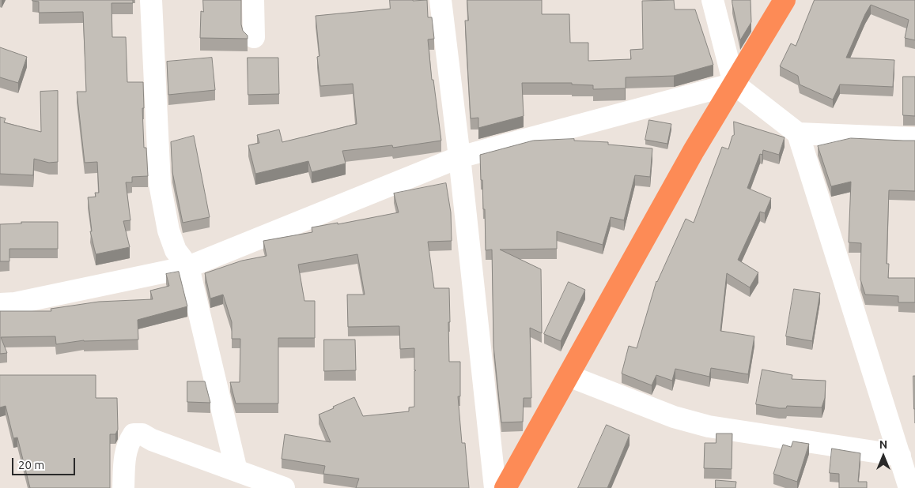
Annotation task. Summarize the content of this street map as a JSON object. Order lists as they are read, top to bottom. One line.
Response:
{"scale_bar":"20 m","north":"top"}
